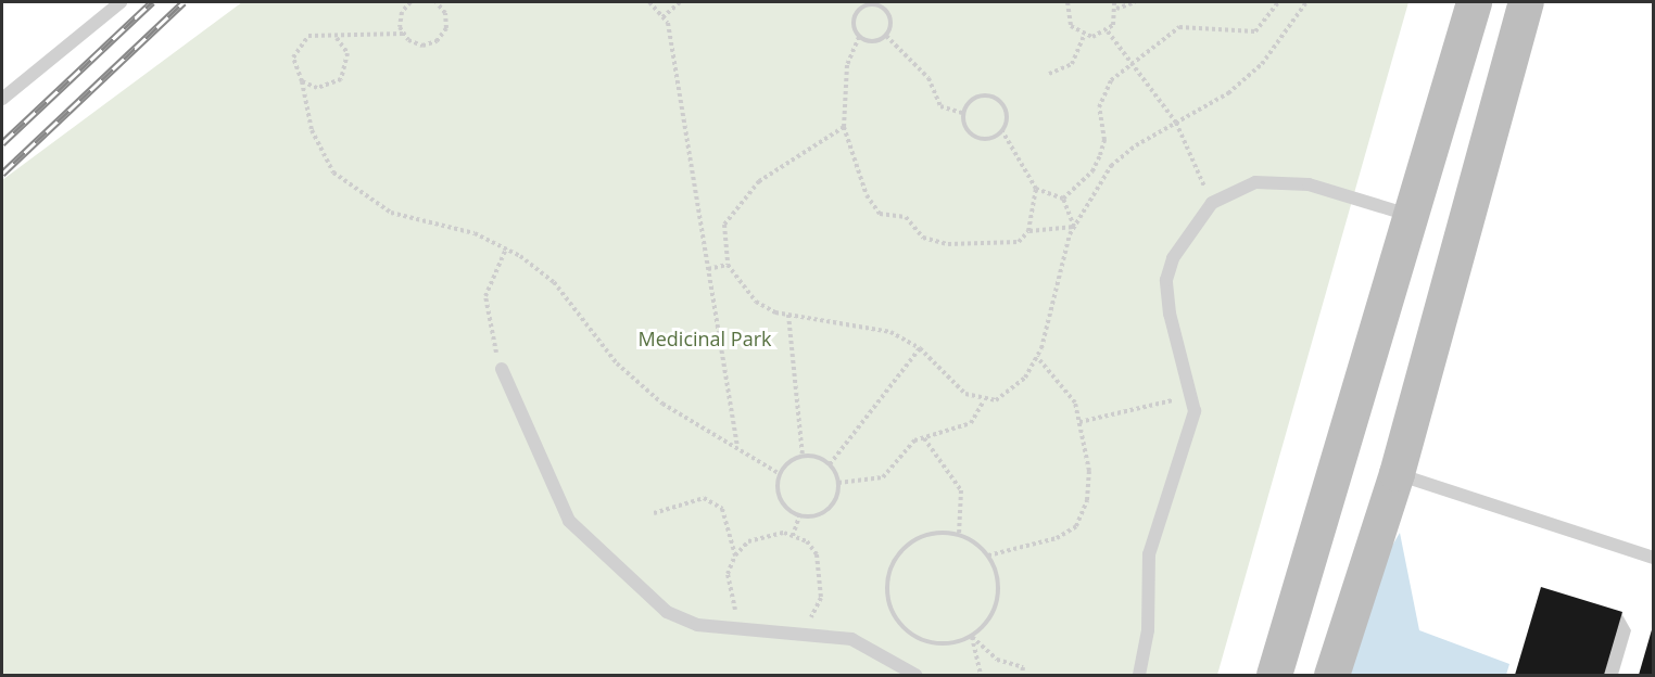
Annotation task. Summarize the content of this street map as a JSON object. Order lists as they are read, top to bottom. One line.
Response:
{"parks":["Medicinal Park"]}
